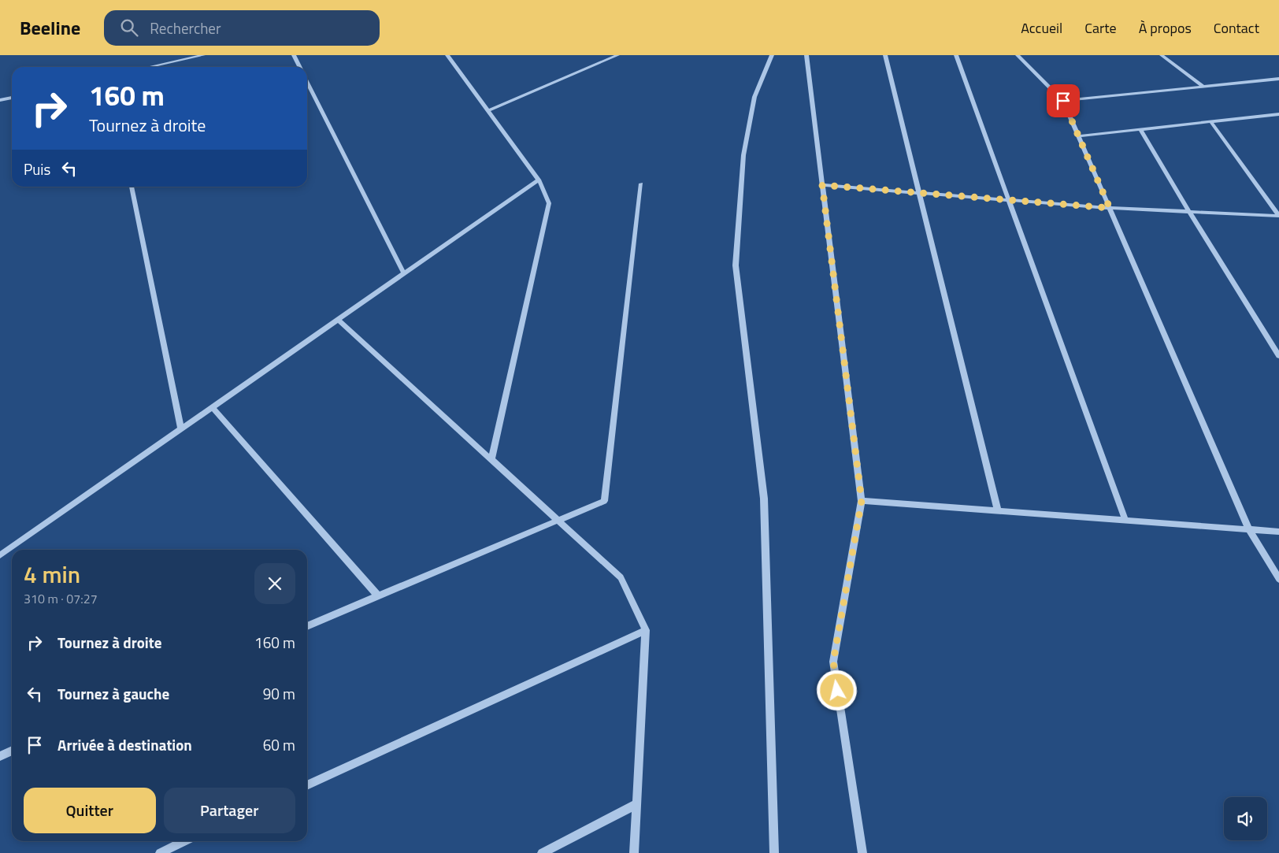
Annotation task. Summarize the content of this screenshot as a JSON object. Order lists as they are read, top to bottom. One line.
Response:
{"page":{"header":"Beeline","search":"Rechercher","nav":["Accueil","Carte","À propos","Contact"],"turn":["160 m","Tournez à droite"],"then":"Puis","heading":["4 min","310 m · 07:27"],"list":[{"name":"Tournez à droite","value":"160 m"},{"name":"Tournez à gauche","value":"90 m"},{"name":"Arrivée à destination","value":"60 m"}],"buttons":["Quitter","Partager"]}}
